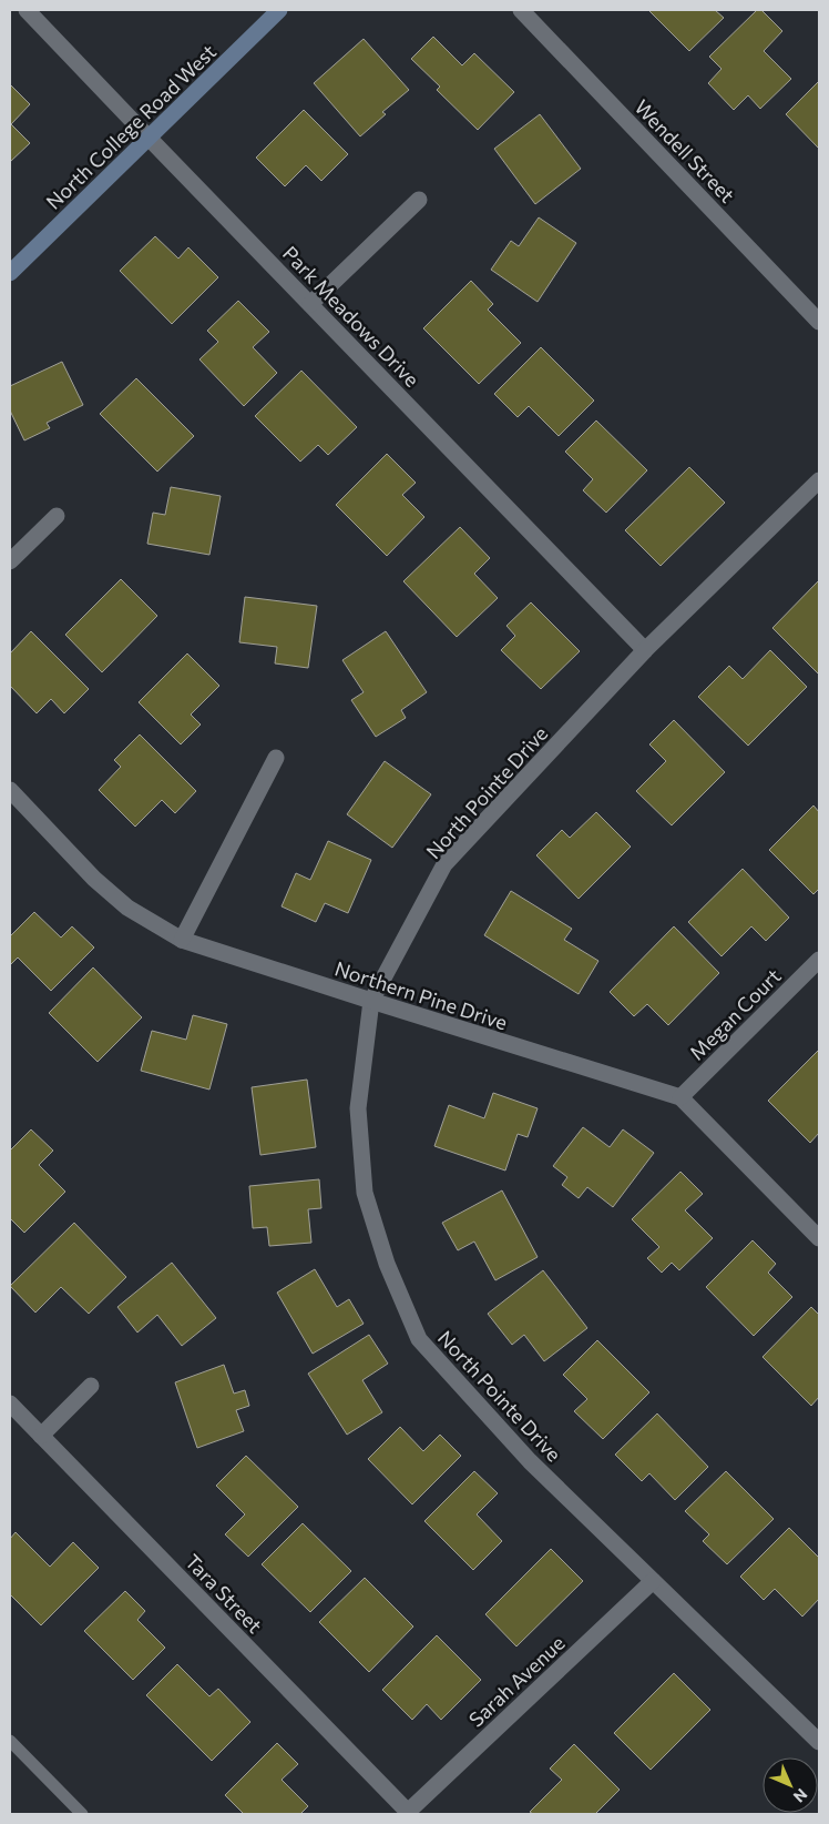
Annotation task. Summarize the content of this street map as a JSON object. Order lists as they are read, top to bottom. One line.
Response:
{"streets":{"street":["North College Road West","Wendell Street","Park Meadows Drive","North Pointe Drive","Northern Pine Drive","Megan Court","Tara Street","Sarah Avenue"]},"crossings":[["North College Road West","Park Meadows Drive"],["Park Meadows Drive","North Pointe Drive"],["North Pointe Drive","Northern Pine Drive"],["North Pointe Drive","Sarah Avenue"],["Northern Pine Drive","Megan Court"],["Tara Street","Sarah Avenue"]],"north":"bottom right"}
